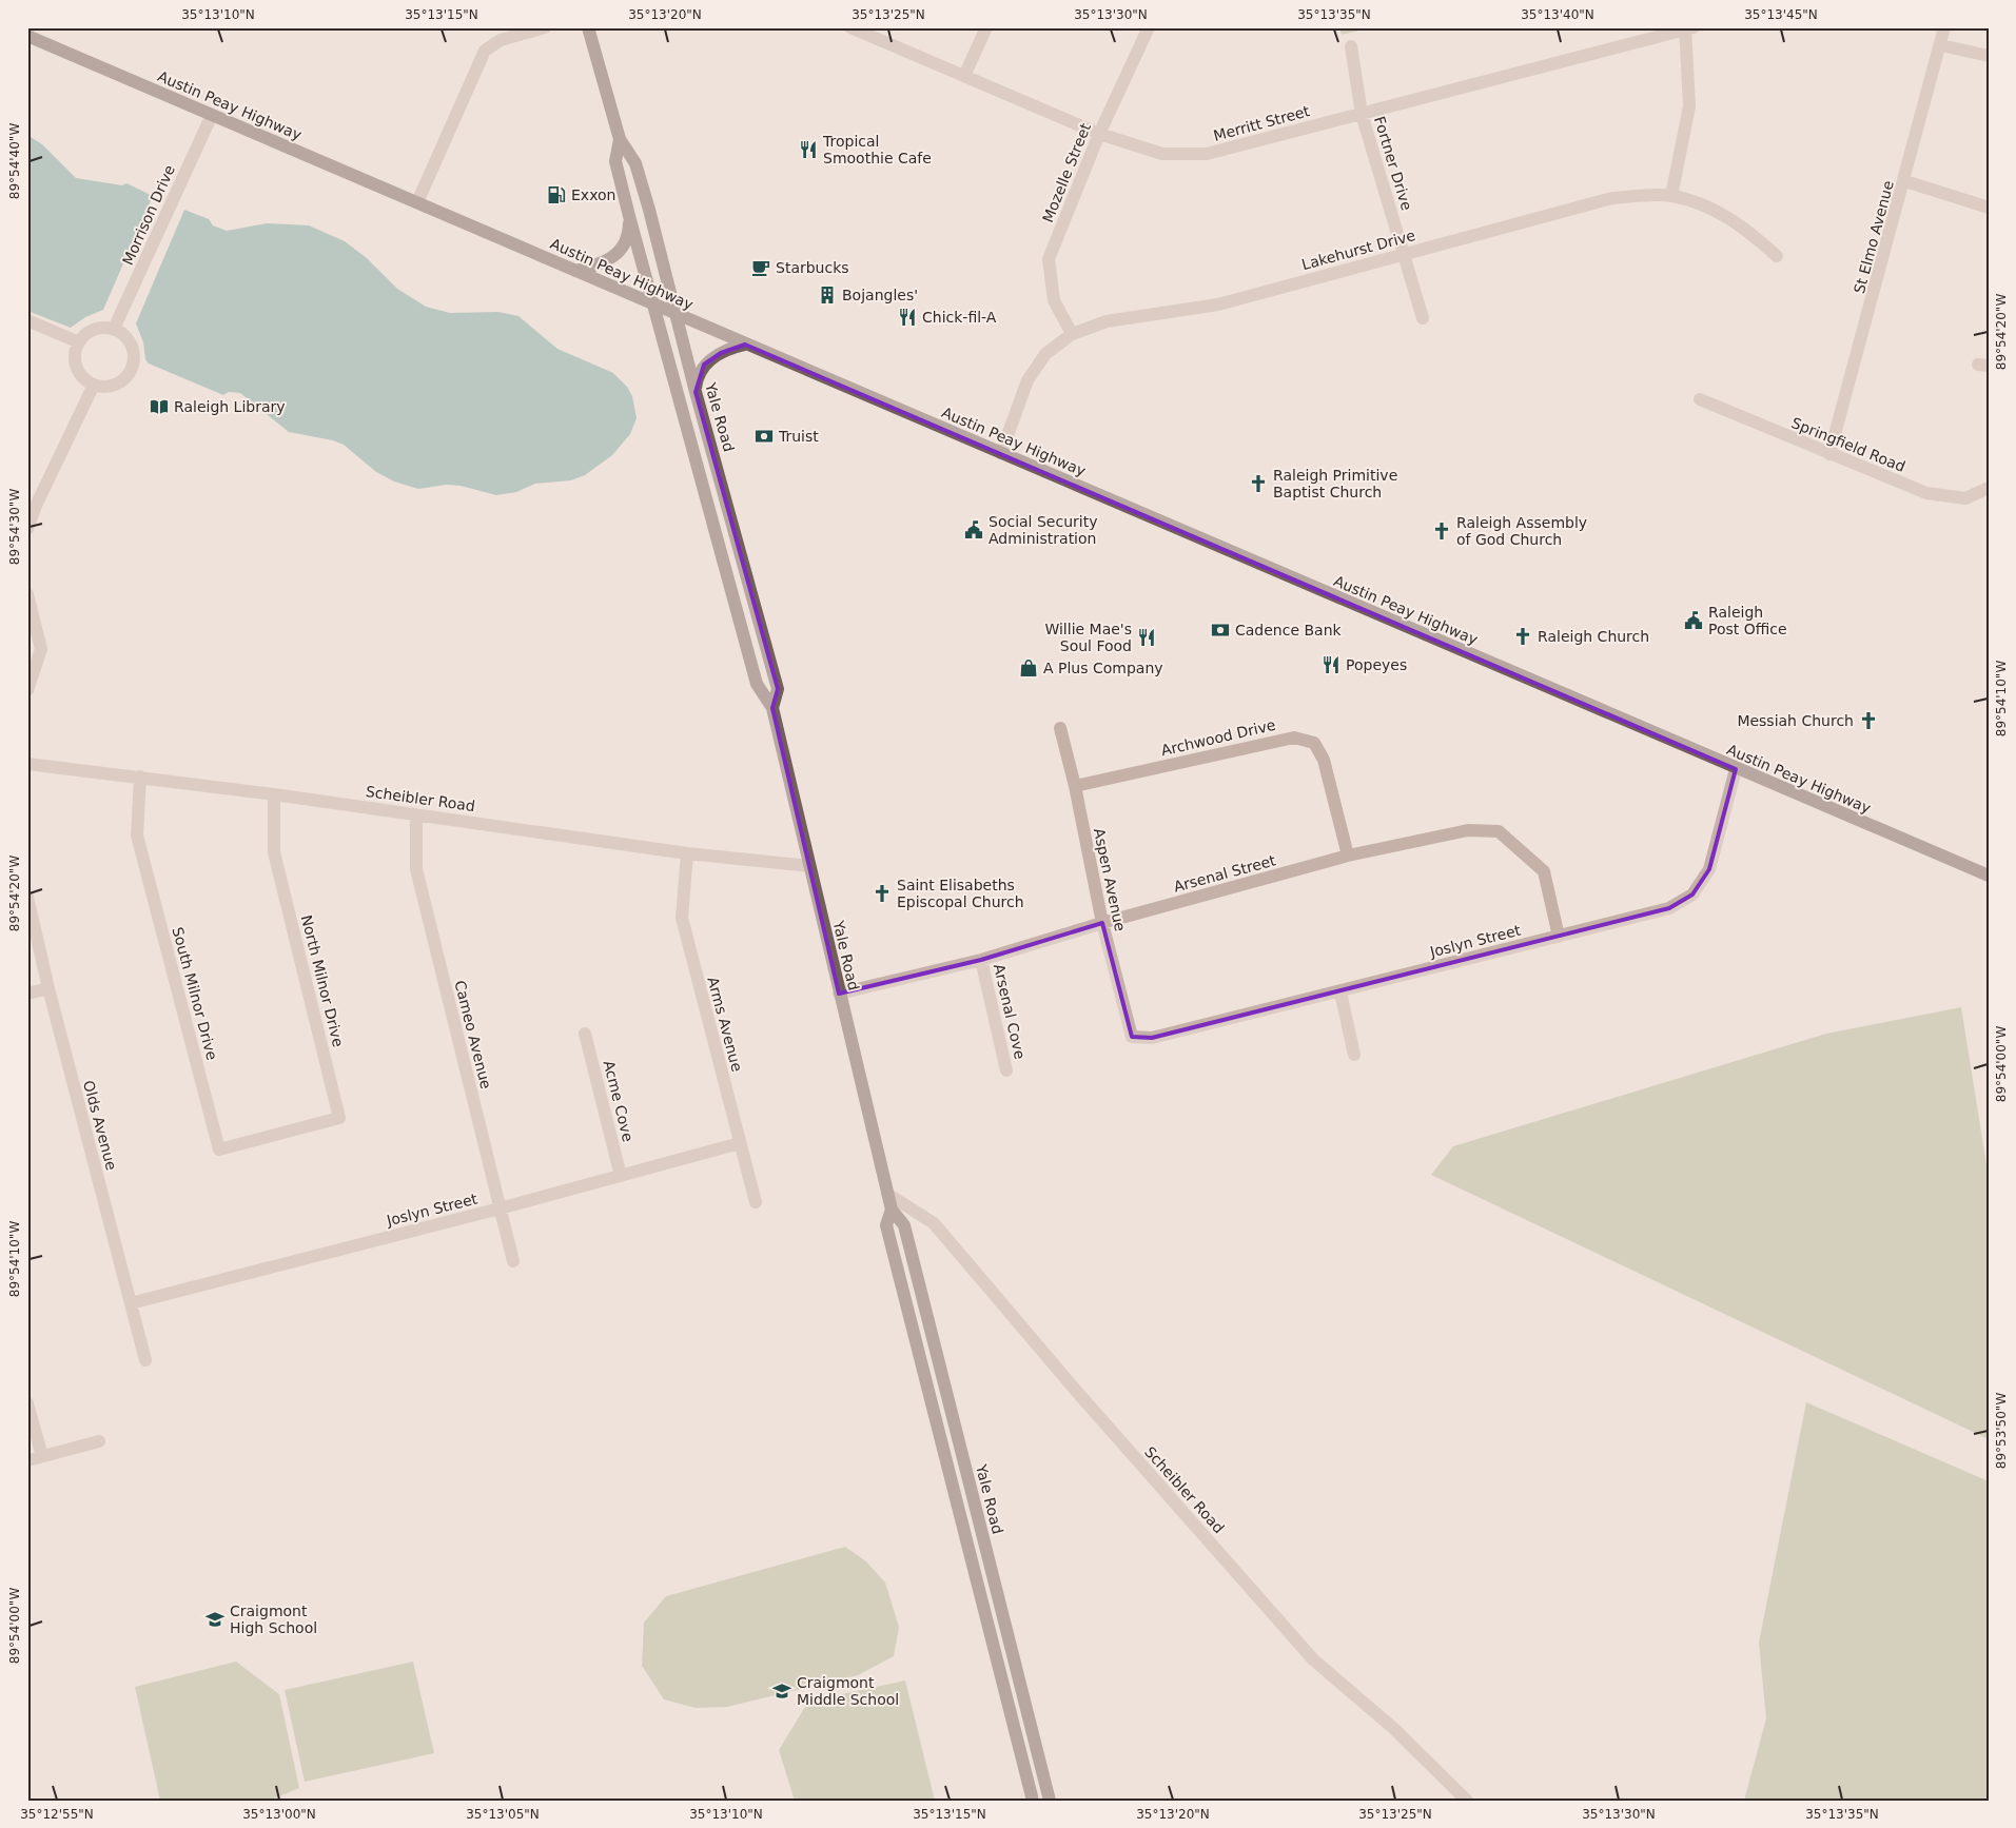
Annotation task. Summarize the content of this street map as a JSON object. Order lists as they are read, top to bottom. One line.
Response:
{"streets":{"main road":["Austin Peay Highway","Yale Road"],"street":["Merritt Street","Fortner Drive","Mozelle Street","Morrison Drive","St Elmo Avenue","Lakehurst Drive","Springfield Road","Archwood Drive","Scheibler Road","Arsenal Street","Aspen Avenue","Joslyn Street","North Milnor Drive","South Milnor Drive","Arsenal Cove","Arms Avenue","Cameo Avenue","Acme Cove","Olds Avenue"]},"crossings":[["Austin Peay Highway","Morrison Drive"],["Austin Peay Highway","Lakehurst Drive"],["Austin Peay Highway","Yale Road"],["Austin Peay Highway","Joslyn Street"],["Merritt Street","Fortner Drive"],["Merritt Street","Mozelle Street"],["Fortner Drive","Lakehurst Drive"],["Mozelle Street","Lakehurst Drive"],["St Elmo Avenue","Springfield Road"],["Yale Road","Scheibler Road"],["Yale Road","Arsenal Street"],["Archwood Drive","Arsenal Street"],["Archwood Drive","Aspen Avenue"],["Scheibler Road","North Milnor Drive"],["Scheibler Road","South Milnor Drive"],["Scheibler Road","Arms Avenue"],["Scheibler Road","Cameo Avenue"],["Arsenal Street","Aspen Avenue"],["Arsenal Street","Joslyn Street"],["Arsenal Street","Arsenal Cove"],["Aspen Avenue","Joslyn Street"],["Joslyn Street","Arms Avenue"],["Joslyn Street","Cameo Avenue"],["Joslyn Street","Acme Cove"],["Joslyn Street","Olds Avenue"],["North Milnor Drive","South Milnor Drive"]],"places":{"restaurant":["Tropical Smoothie Cafe","Chick-fil-A","Willie Mae's Soul Food","Popeyes"],"fuel station":["Exxon"],"cafe":["Starbucks"],"building":["Bojangles'"],"library":["Raleigh Library"],"bank":["Truist","Cadence Bank"],"church":["Raleigh Primitive Baptist Church","Raleigh Assembly of God Church","Raleigh Church","Messiah Church","Saint Elisabeths Episcopal Church"],"public building":["Social Security Administration","Raleigh Post Office"],"shop":["A Plus Company"],"school or university":["Craigmont High School","Craigmont Middle School"]},"coordinates":["35°13'10\"N","35°13'15\"N","35°13'20\"N","35°13'25\"N","35°13'30\"N","35°13'35\"N","35°13'40\"N","35°13'45\"N","89°54'40\"W","89°54'20\"W","89°54'30\"W","89°54'10\"W","89°54'00\"W","89°53'50\"W","35°12'55\"N","35°13'00\"N","35°13'05\"N"]}
